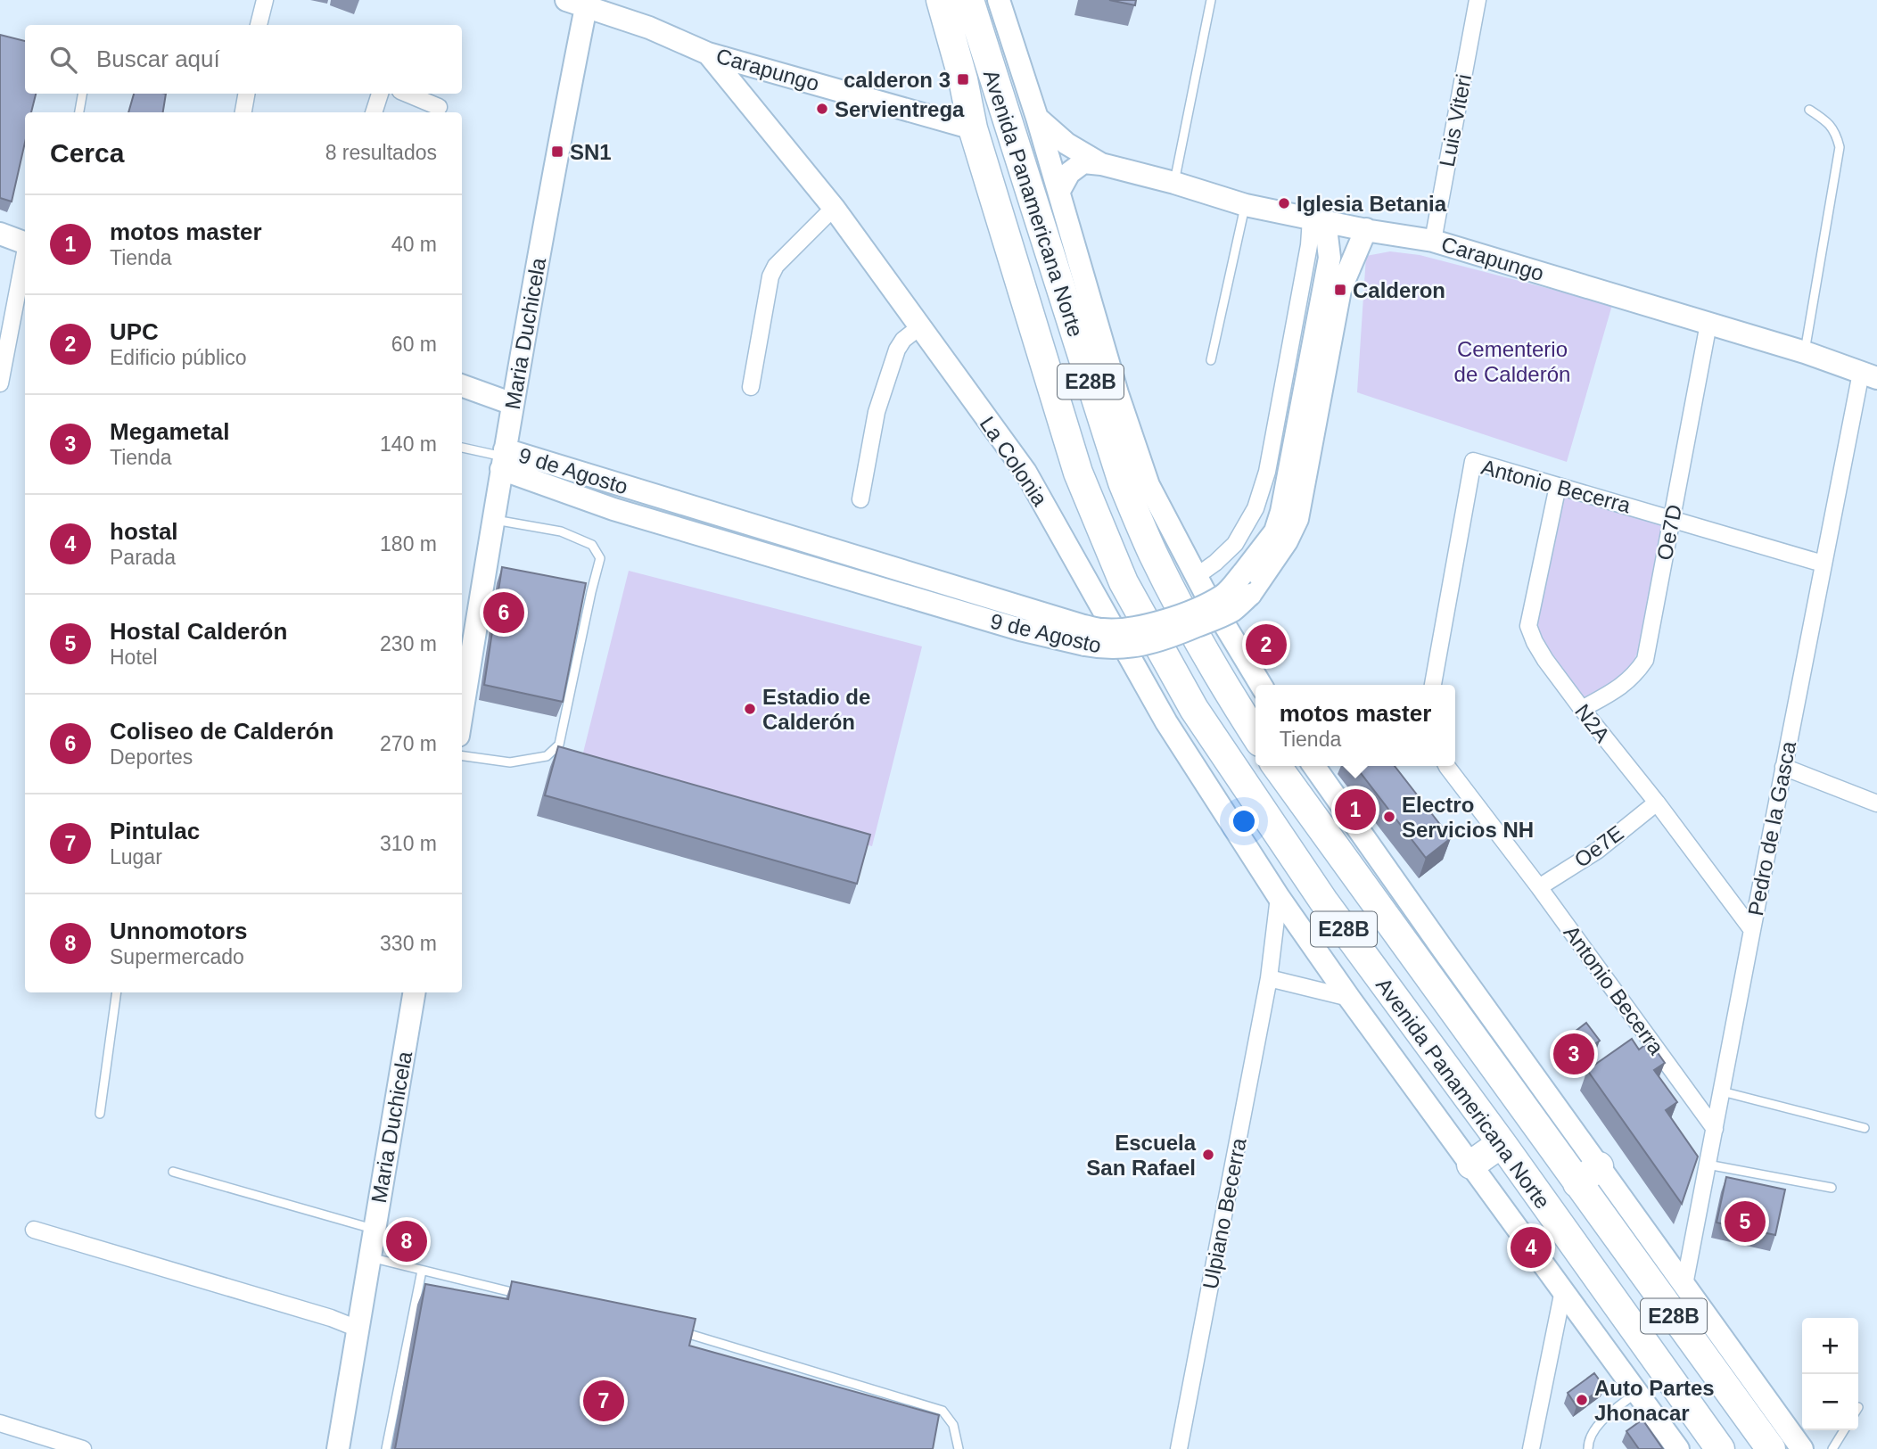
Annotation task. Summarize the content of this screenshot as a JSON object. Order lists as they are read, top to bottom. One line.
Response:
{"streets":{"highway":["Avenida Panamericana Norte","E28B"],"main road":["Carapungo","Maria Duchicela","La Colonia","9 de Agosto"],"street":["Luis Viteri","Antonio Becerra","Oe7D","N2A","Pedro de la Gasca","Oe7E","Ulpiano Becerra"]},"crossings":[["Carapungo","Luis Viteri"],["Carapungo","Avenida Panamericana Norte"],["Carapungo","Maria Duchicela"],["Carapungo","La Colonia"],["Carapungo","9 de Agosto"],["Carapungo","Oe7D"],["Carapungo","Pedro de la Gasca"],["Avenida Panamericana Norte","La Colonia"],["Avenida Panamericana Norte","Pedro de la Gasca"],["Avenida Panamericana Norte","Ulpiano Becerra"],["Maria Duchicela","9 de Agosto"],["La Colonia","Ulpiano Becerra"],["Antonio Becerra","Oe7D"],["Antonio Becerra","N2A"],["Antonio Becerra","Pedro de la Gasca"],["Antonio Becerra","Oe7E"],["Oe7D","N2A"],["N2A","Pedro de la Gasca"],["N2A","Oe7E"]],"parks":["Cementerio de Calderón"],"places":{"transit":["calderon 3","SN1","Calderon"],"other":["Servientrega","Iglesia Betania","Estadio de Calderón","Electro Servicios NH","Escuela San Rafael","Auto Partes Jhonacar"]},"page":{"search":"Buscar aquí","heading":["Cerca","8 resultados"],"list":[{"mark":"1","name":"motos master","note":"Tienda","value":"40 m"},{"mark":"2","name":"UPC","note":"Edificio público","value":"60 m"},{"mark":"3","name":"Megametal","note":"Tienda","value":"140 m"},{"mark":"4","name":"hostal","note":"Parada","value":"180 m"},{"mark":"5","name":"Hostal Calderón","note":"Hotel","value":"230 m"},{"mark":"6","name":"Coliseo de Calderón","note":"Deportes","value":"270 m"},{"mark":"7","name":"Pintulac","note":"Lugar","value":"310 m"},{"mark":"8","name":"Unnomotors","note":"Supermercado","value":"330 m"}],"pins":["6","2","1","3","5","8","4","7"],"popup":["motos master","Tienda"],"map_buttons":["+","−"]}}
